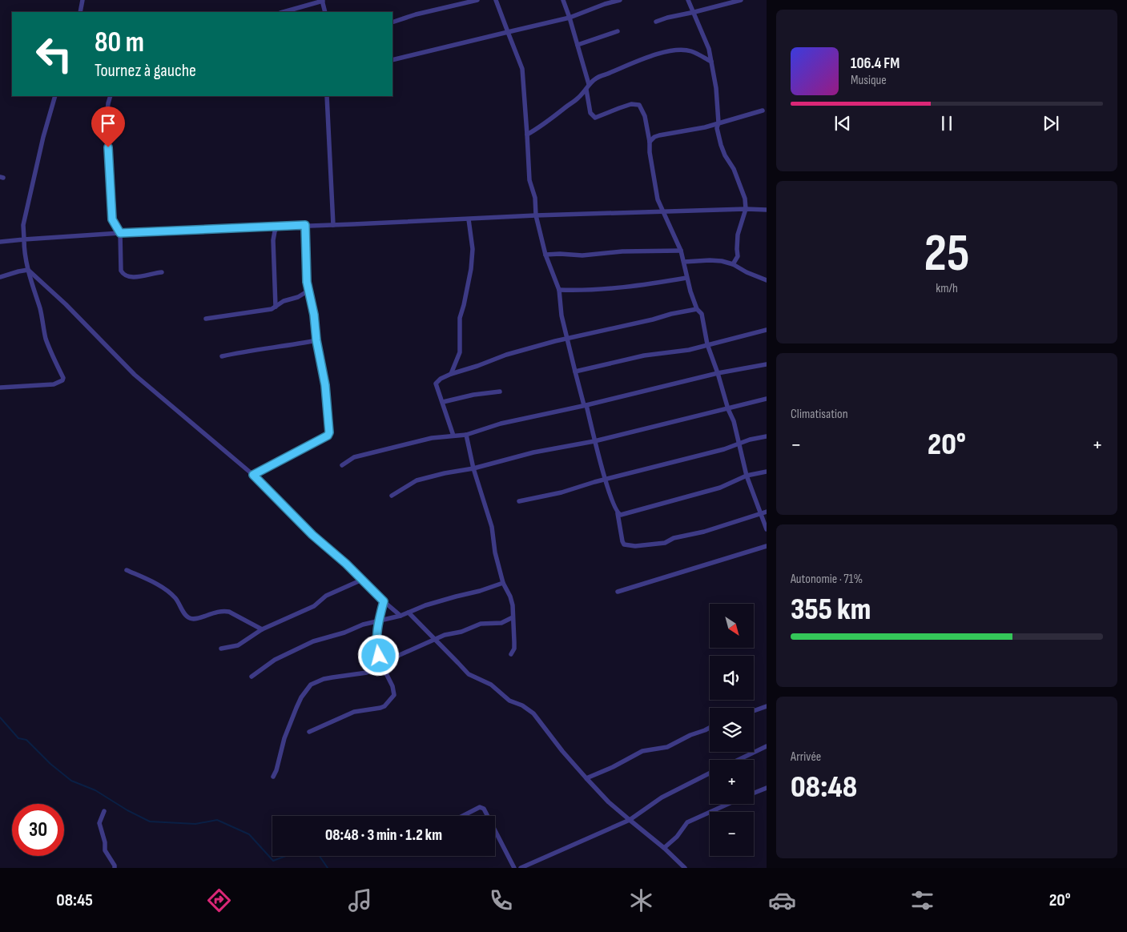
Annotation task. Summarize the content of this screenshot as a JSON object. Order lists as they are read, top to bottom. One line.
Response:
{"north":"bottom right","page":{"turn":["80 m","Tournez à gauche"],"song":["106.4 FM","Musique"],"tile":[["25","km/h"],"Climatisation",["Autonomie · 71%","355 km"],["Arrivée","08:48"]],"heat":["−","20°","+"],"map_buttons":["+","−"],"limit":"30","trip":"08:48 · 3 min · 1.2 km","tabs":["08:45","20°"]}}
